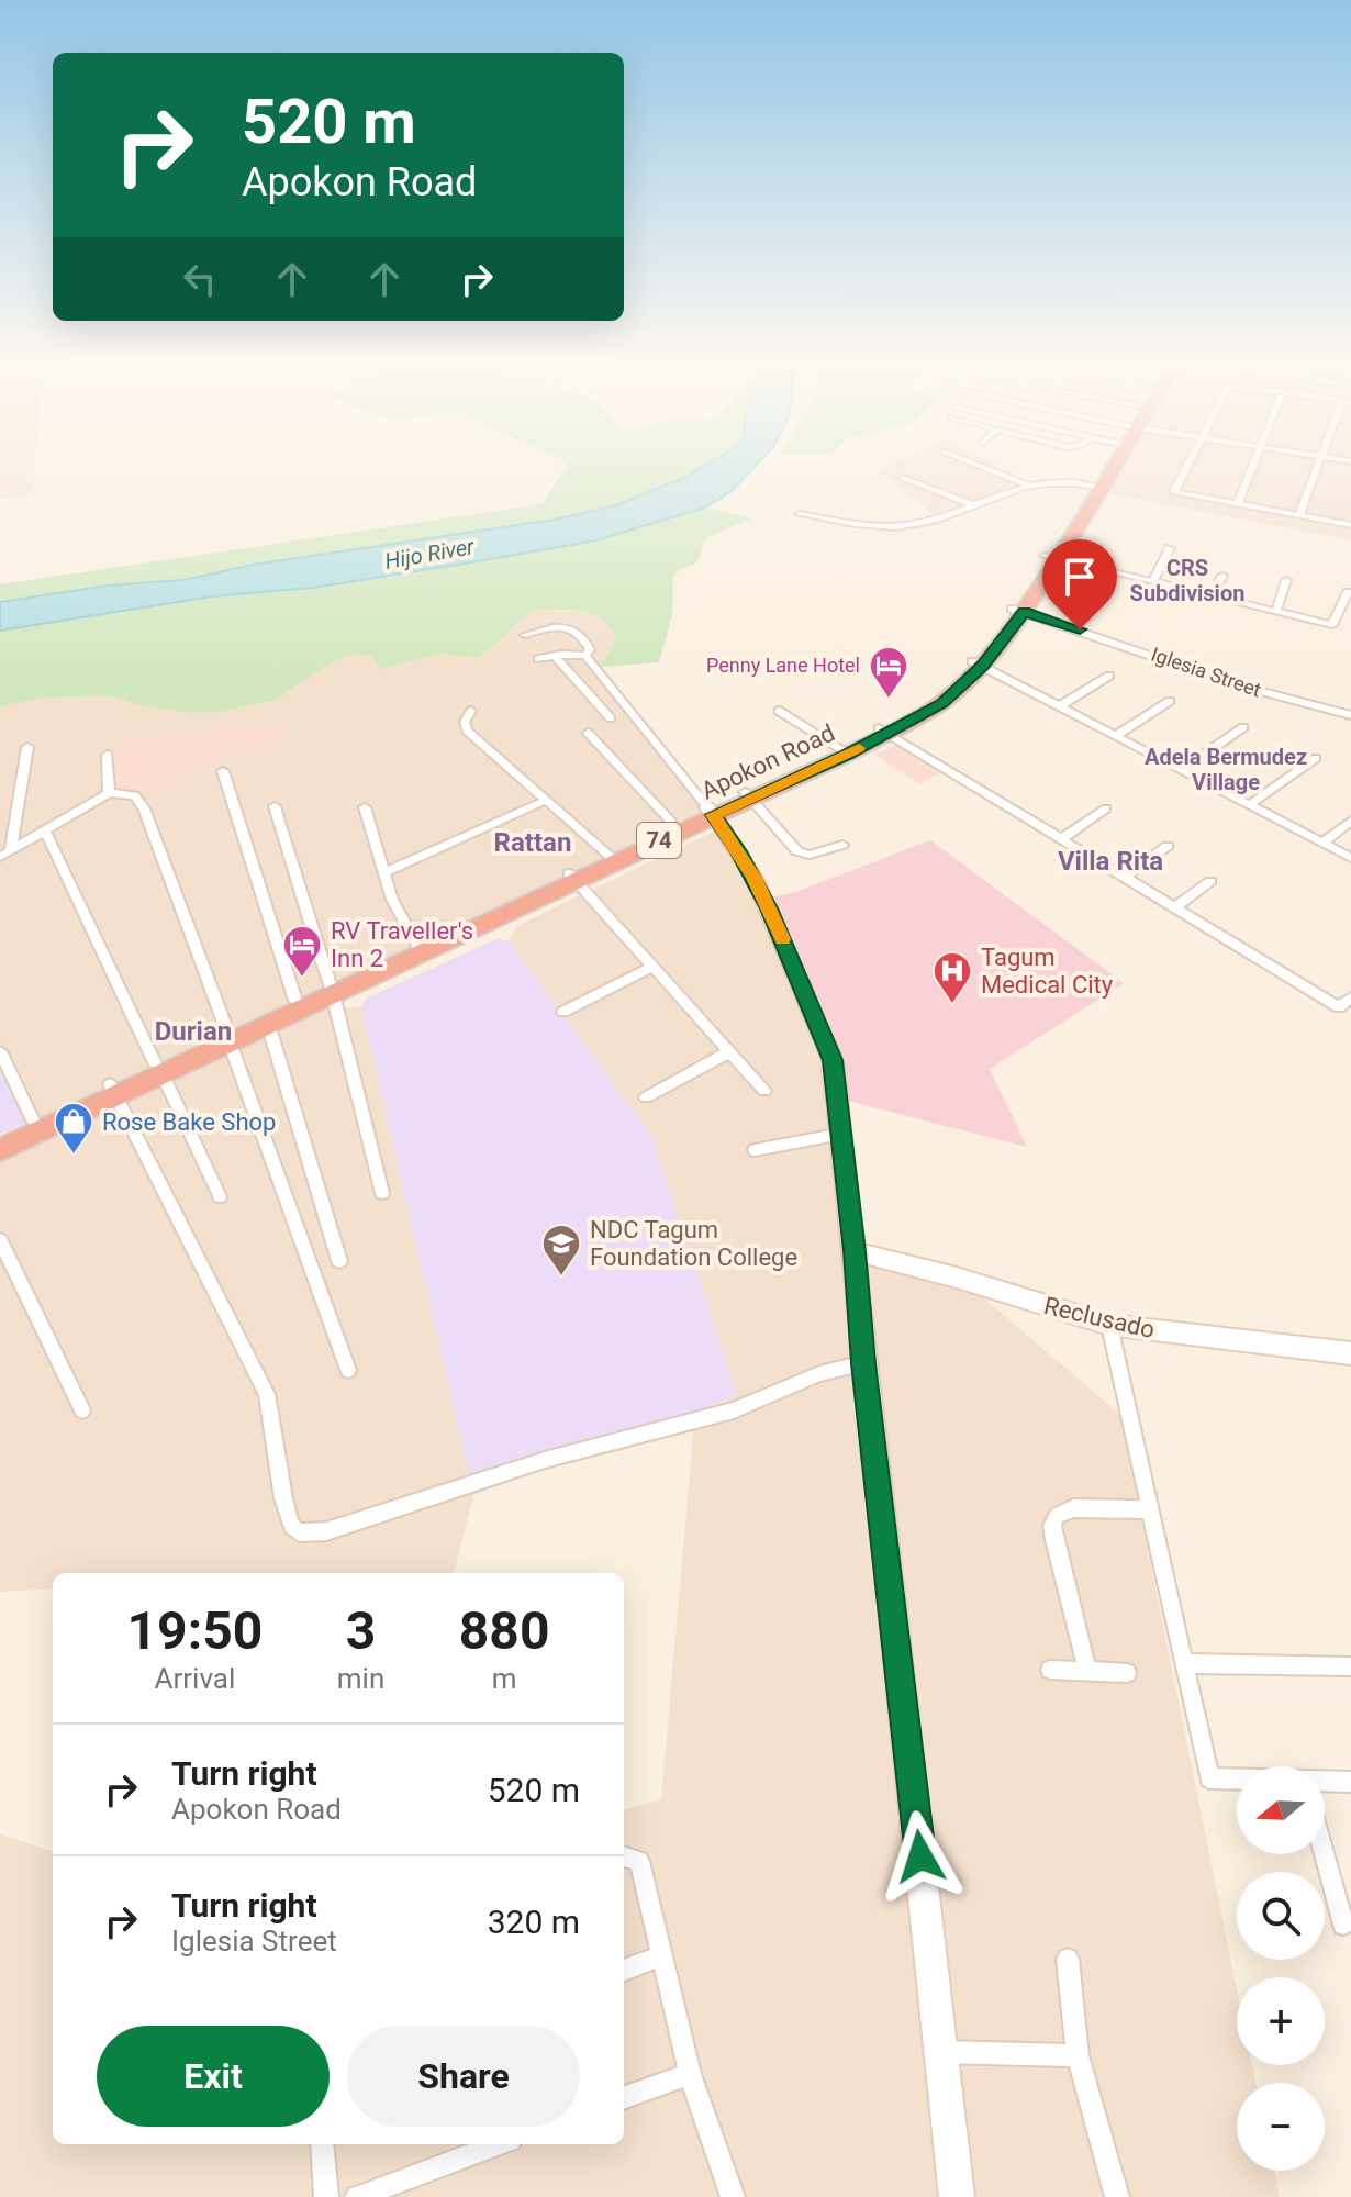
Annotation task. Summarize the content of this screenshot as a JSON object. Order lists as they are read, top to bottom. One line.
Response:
{"streets":{"highway":["Apokon Road","74"],"street":["Iglesia Street","Reclusado"]},"crossings":[["Iglesia Street","Apokon Road"]],"districts":["CRS Subdivision","Adela Bermudez Village","Rattan","Villa Rita","Durian"],"water":["Hijo River"],"places":{"hotel":["Penny Lane Hotel","RV Traveller's Inn 2"],"hospital":["Tagum Medical City"],"shop":["Rose Bake Shop"],"school or university":["NDC Tagum Foundation College"]},"north":"left","page":{"turn":["520 m","Apokon Road"],"eta":["19:50","Arrival","3","min","880","m"],"list":[{"name":"Turn right","note":"Apokon Road","value":"520 m"},{"name":"Turn right","note":"Iglesia Street","value":"320 m"}],"map_buttons":["+","−"],"buttons":["Exit","Share"]}}
